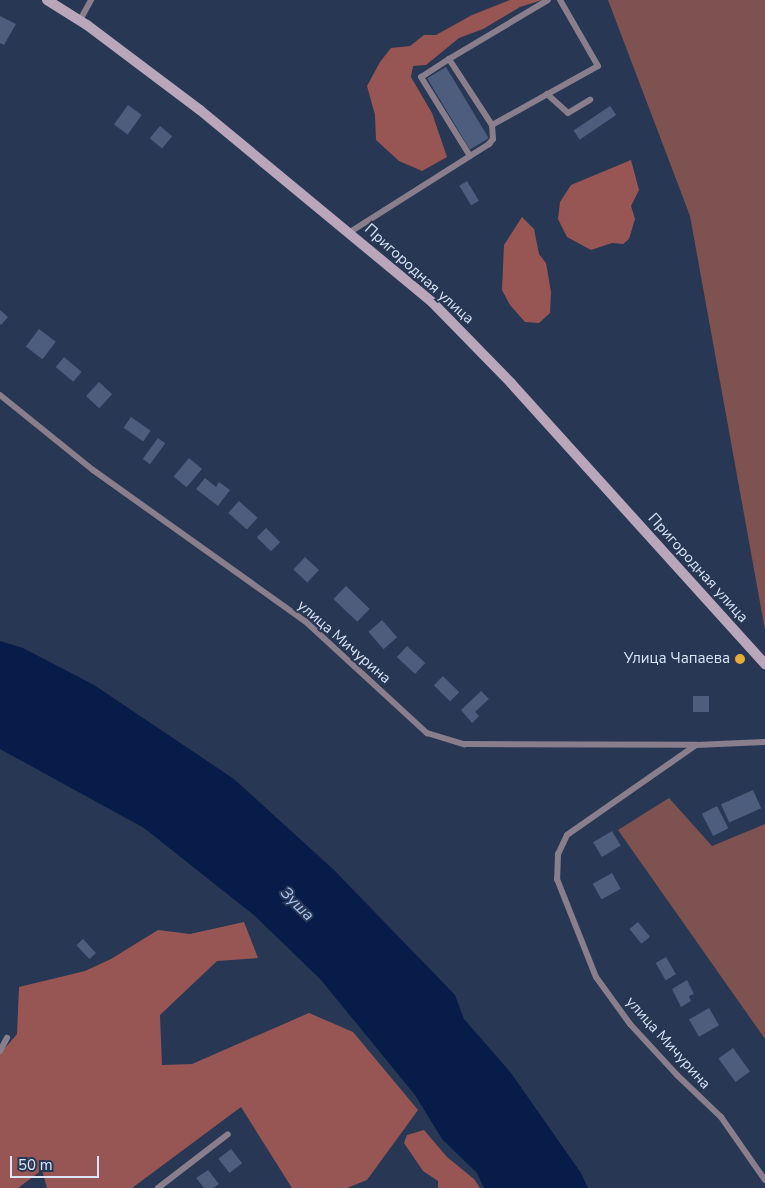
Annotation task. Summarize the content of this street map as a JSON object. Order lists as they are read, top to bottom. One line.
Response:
{"streets":{"street":["Пригородная улица"],"lane":["улица Мичурина"]},"water":["Зуша"],"places":["Улица Чапаева"],"scale_bar":"50 m"}
